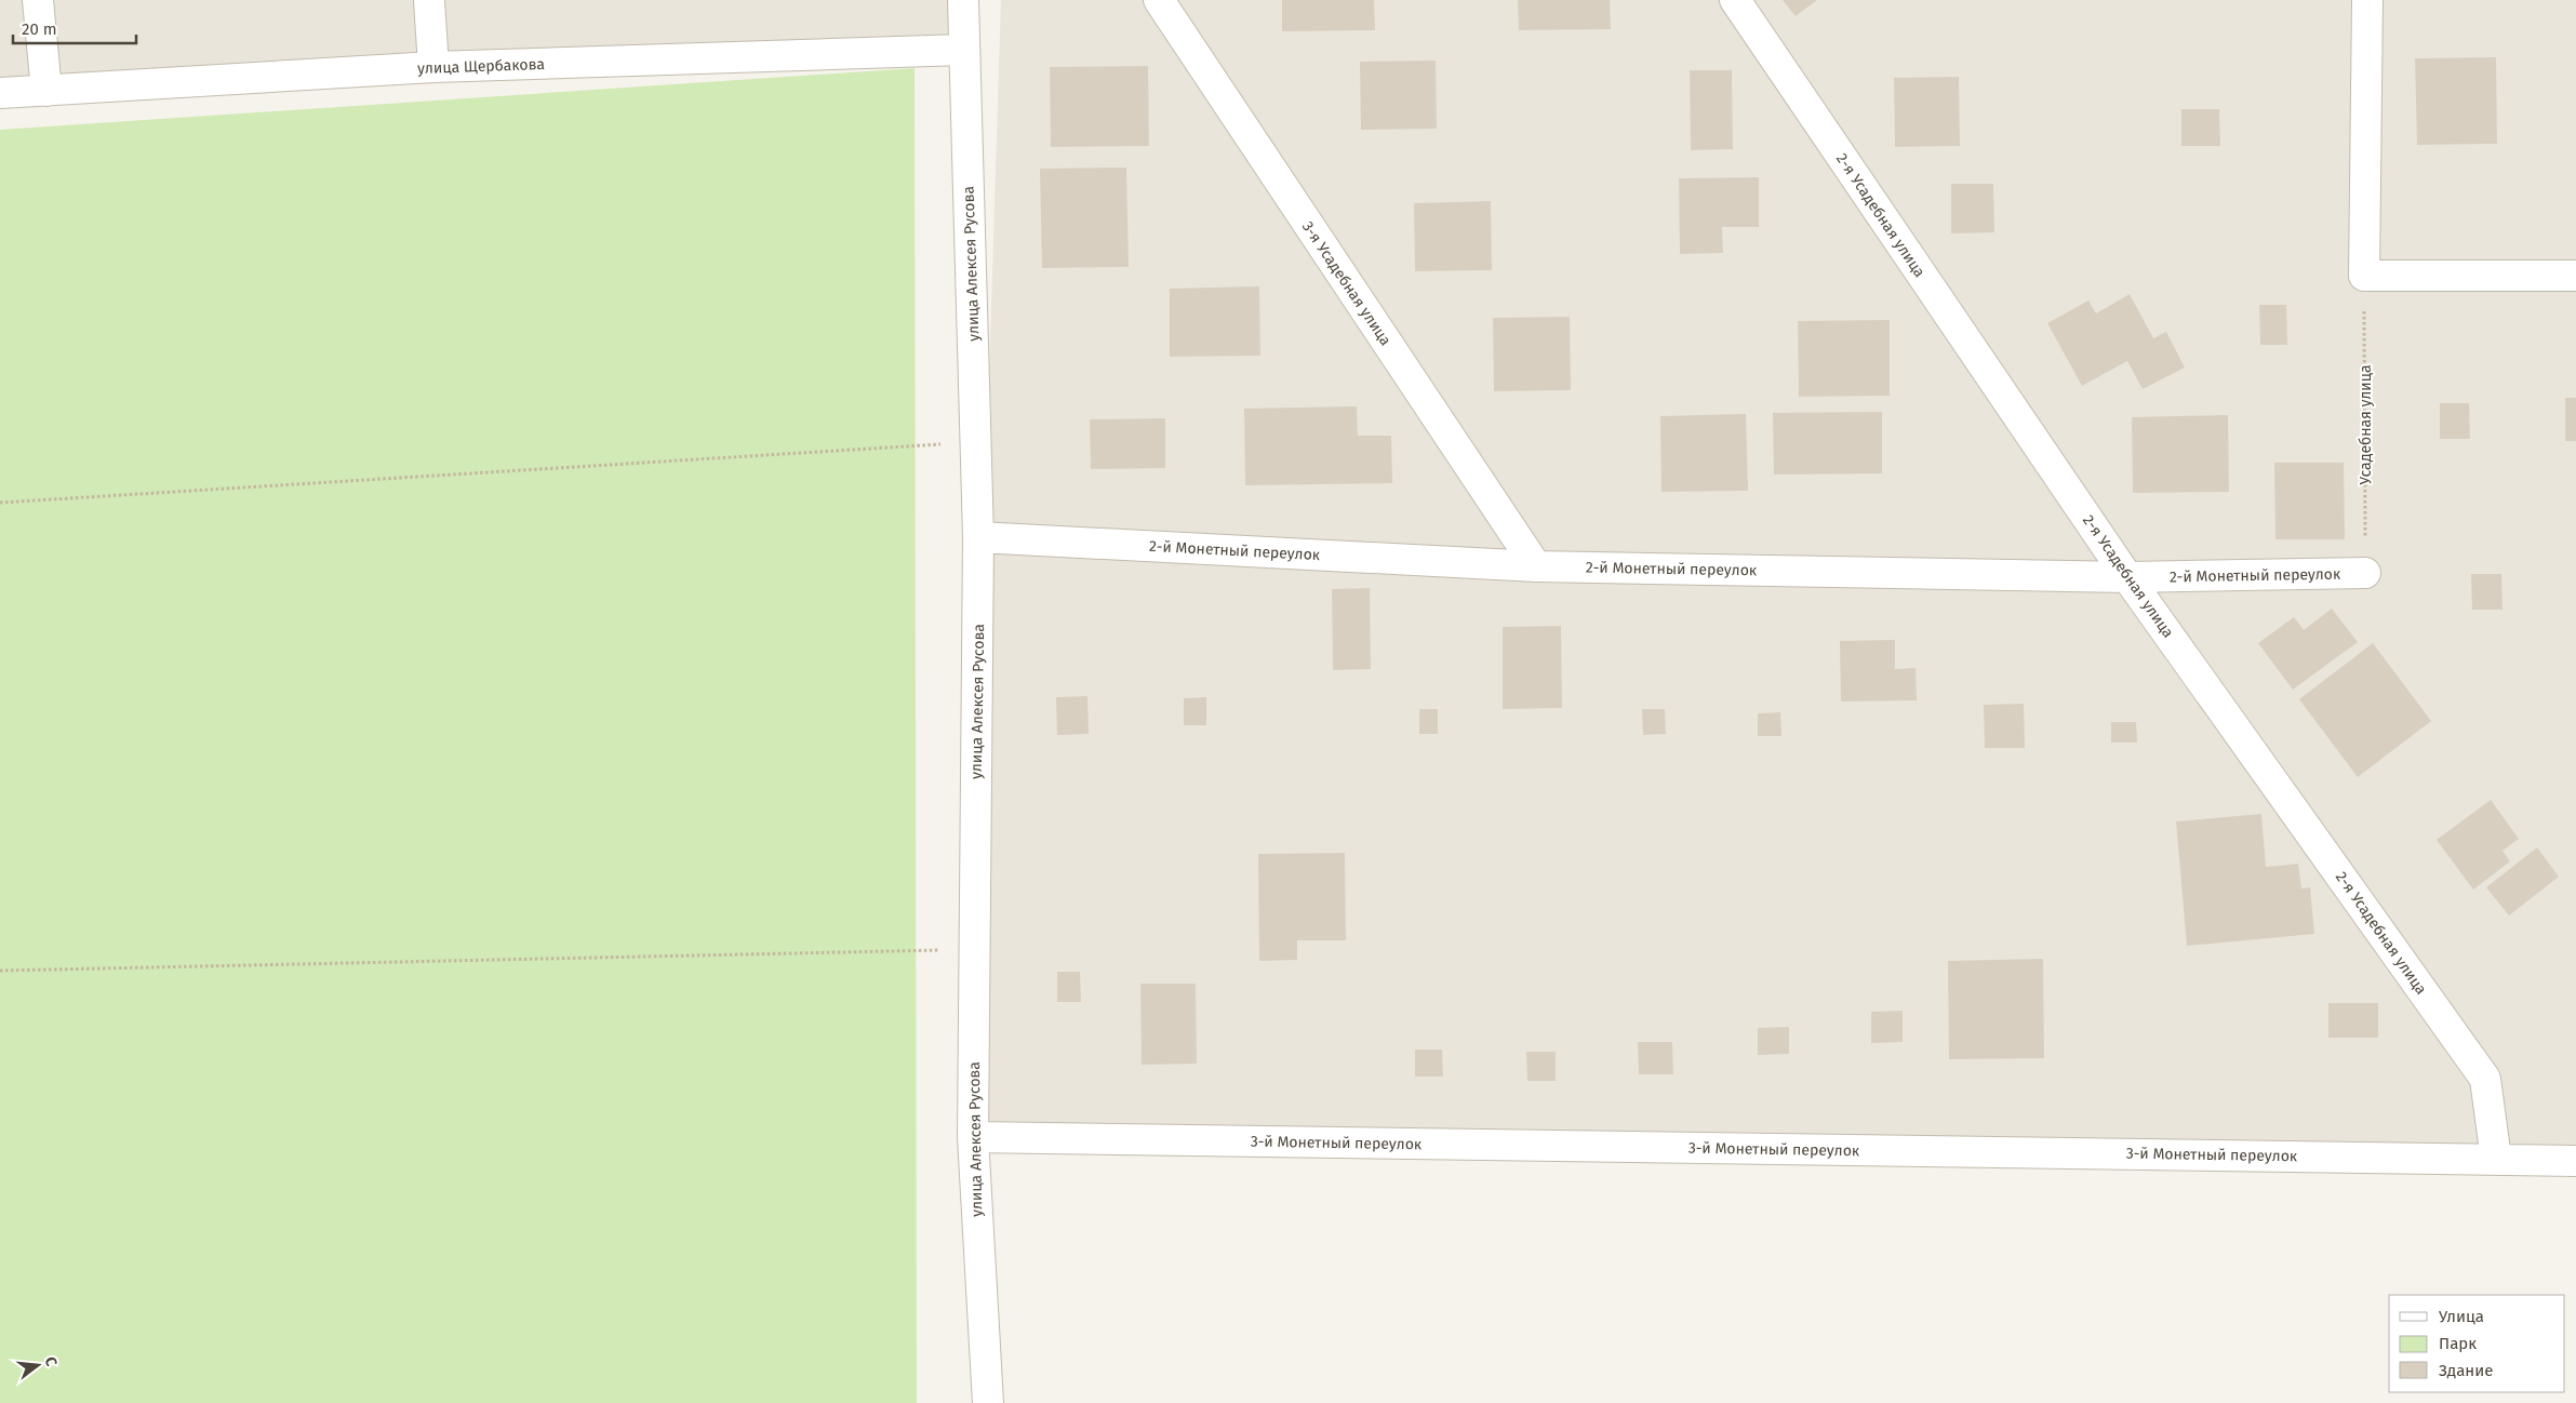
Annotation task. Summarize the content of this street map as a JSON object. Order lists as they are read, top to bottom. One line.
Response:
{"streets":{"street":["улица Щербакова","2-я Усадебная улица","улица Алексея Русова","3-я Усадебная улица","2-й Монетный переулок","3-й Монетный переулок"],"path":["Усадебная улица"]},"crossings":[["улица Щербакова","улица Алексея Русова"],["2-я Усадебная улица","2-й Монетный переулок"],["2-я Усадебная улица","3-й Монетный переулок"],["улица Алексея Русова","2-й Монетный переулок"],["улица Алексея Русова","3-й Монетный переулок"],["3-я Усадебная улица","2-й Монетный переулок"],["Усадебная улица","2-й Монетный переулок"]],"legend":["Улица","Парк","Здание"],"scale_bar":"20 m","north":"right"}
